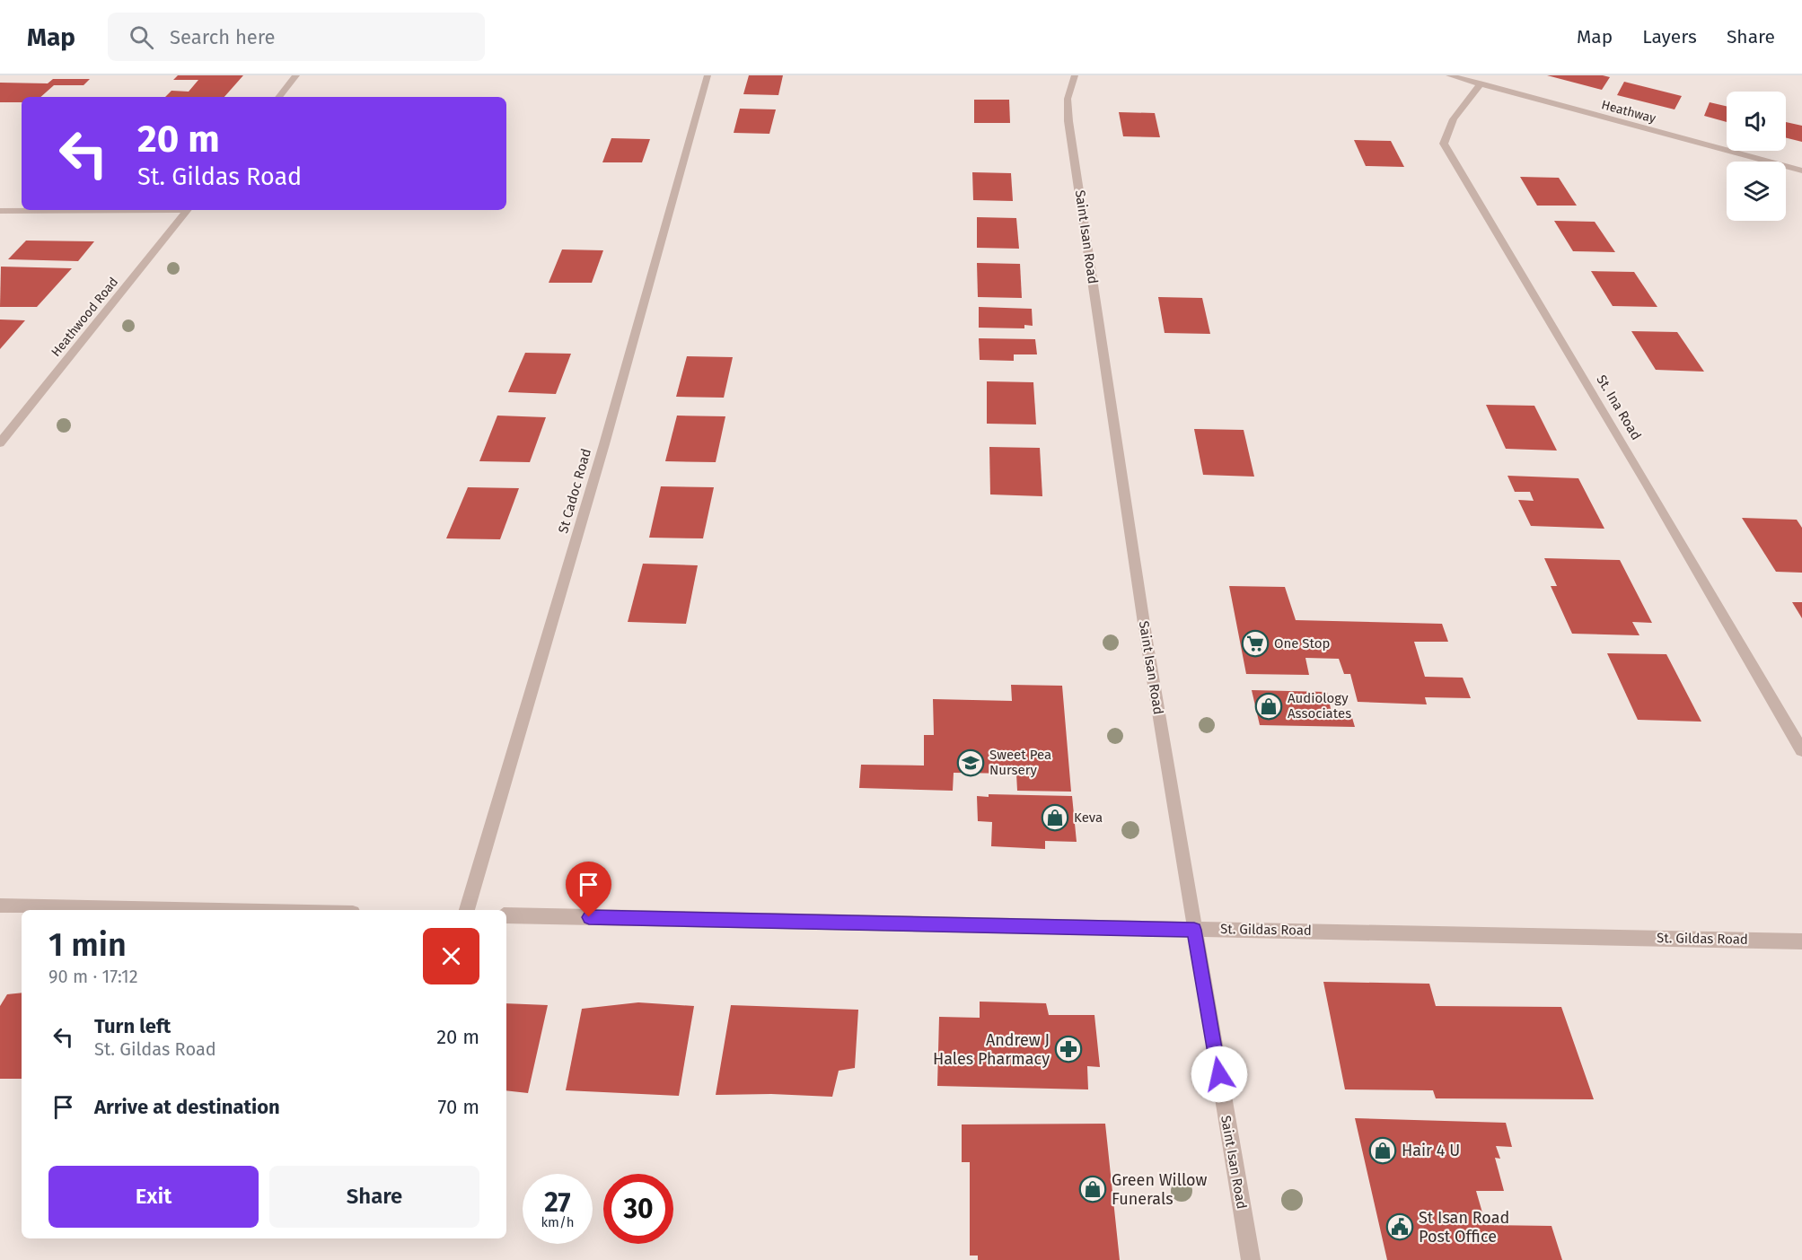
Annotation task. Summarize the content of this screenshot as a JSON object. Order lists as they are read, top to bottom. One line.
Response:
{"streets":{"street":["Heathway","Saint Isan Road","Heathwood Road","St. Ina Road","St Cadoc Road","St. Gildas Road"]},"crossings":[["Heathway","St. Ina Road"],["Saint Isan Road","St. Gildas Road"]],"places":{"supermarket":["One Stop"],"shop":["Audiology Associates","Keva","Hair 4 U","Green Willow Funerals"],"school or university":["Sweet Pea Nursery"],"pharmacy":["Andrew J Hales Pharmacy"],"public building":["St Isan Road Post Office"]},"page":{"header":"Map","search":"Search here","nav":["Map","Layers","Share"],"turn":["20 m","St. Gildas Road"],"heading":["1 min","90 m · 17:12"],"list":[{"name":"Turn left","note":"St. Gildas Road","value":"20 m"},{"name":"Arrive at destination","value":"70 m"}],"buttons":["Exit","Share"],"speed":"27 km/h","limit":"30"}}
